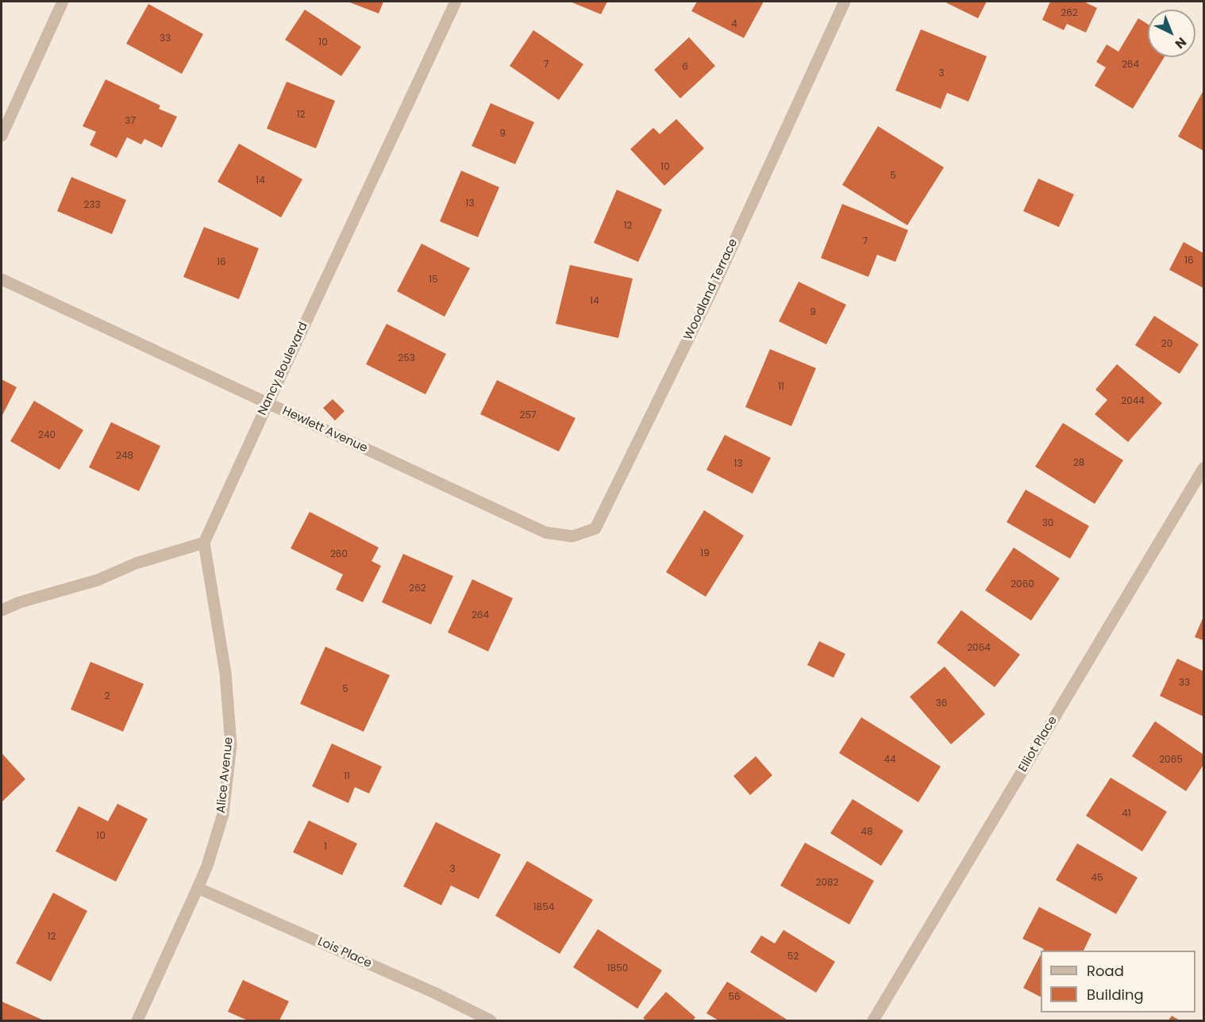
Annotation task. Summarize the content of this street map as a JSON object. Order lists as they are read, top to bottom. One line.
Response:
{"streets":{"street":["Woodland Terrace","Nancy Boulevard","Hewlett Avenue","Elliot Place","Alice Avenue","Lois Place"]},"crossings":[["Woodland Terrace","Hewlett Avenue"],["Nancy Boulevard","Hewlett Avenue"],["Nancy Boulevard","Alice Avenue"],["Alice Avenue","Lois Place"]],"house_numbers":["262","4","33","10","7","264","6","3","12","37","9","10","5","14","13","233","12","7","16","16","15","14","9","20","253","11","2044","257","240","248","28","13","30","19","260","2060","262","264","2064","33","5","2","36","44","2065","11","41","48","10","1","3","45","2082","1854","12","52","1850","56"],"legend":["Road","Building"],"north":"bottom right"}
